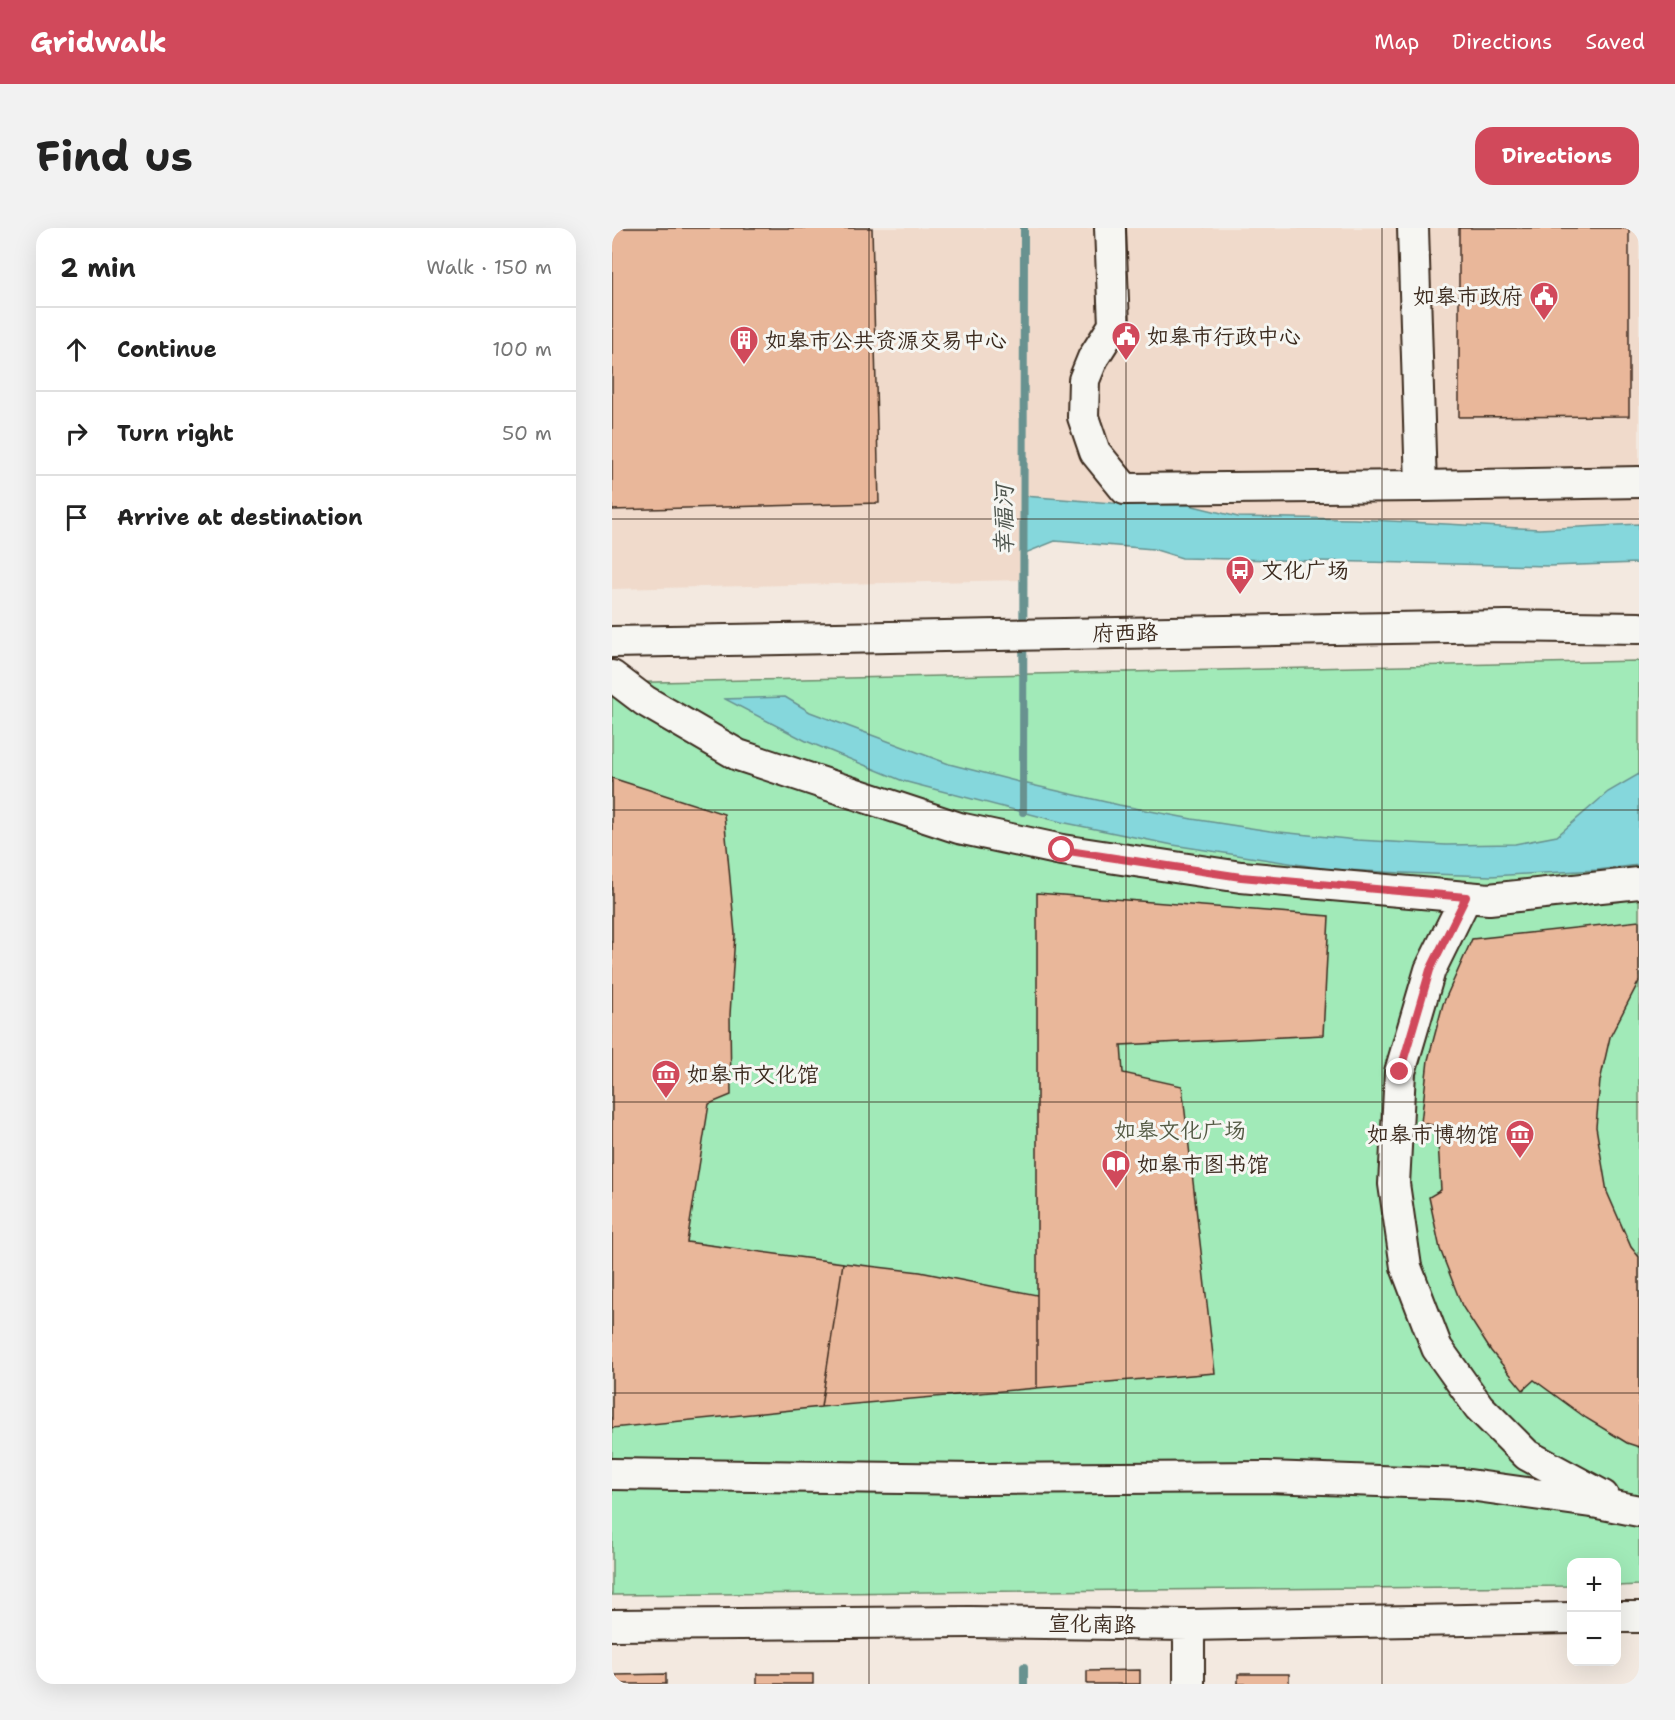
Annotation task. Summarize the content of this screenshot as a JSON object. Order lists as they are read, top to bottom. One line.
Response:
{"streets":{"street":["府西路","宣化南路"]},"water":["幸福河"],"parks":["如皋文化广场"],"places":{"public building":["如皋市政府","如皋市行政中心"],"building":["如皋市公共资源交易中心"],"bus stop":["文化广场"],"museum":["如皋市文化馆","如皋市博物馆"],"library":["如皋市图书馆"]},"page":{"header":"Gridwalk","nav":["Map","Directions","Saved"],"buttons":"Directions","title":"Find us","heading":["2 min","Walk · 150 m"],"list":[["Continue","100 m"],["Turn right","50 m"],"Arrive at destination"],"map_buttons":["+","−"]}}
